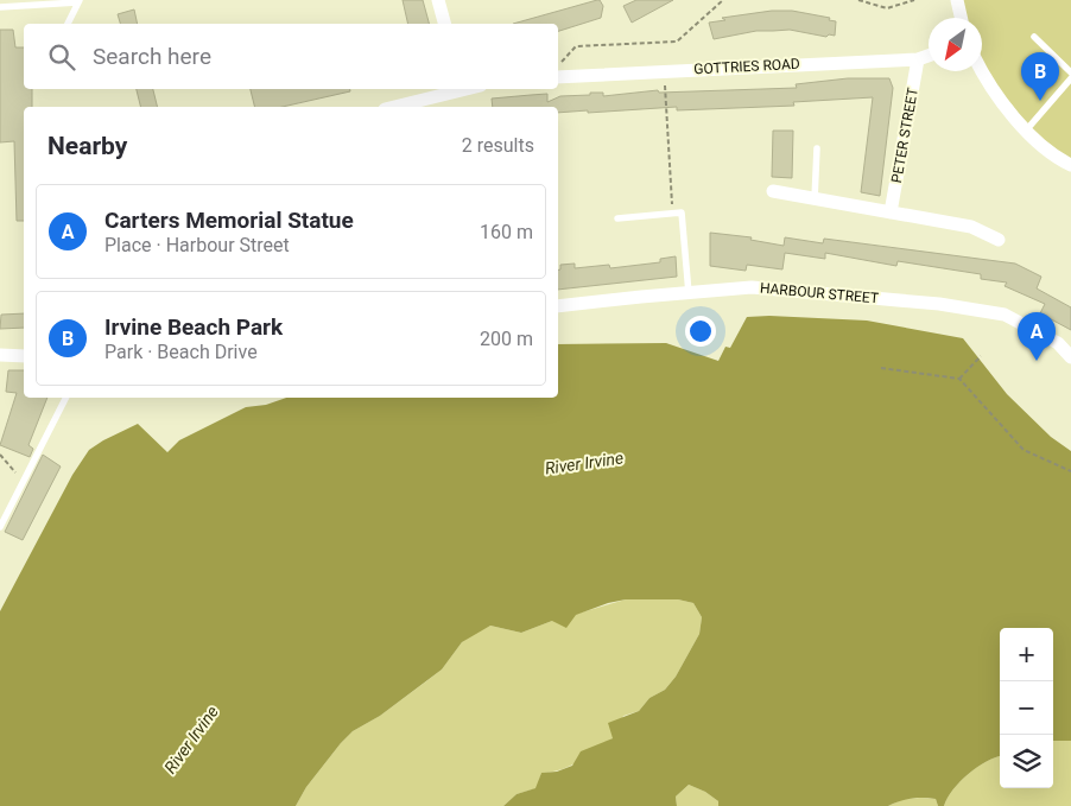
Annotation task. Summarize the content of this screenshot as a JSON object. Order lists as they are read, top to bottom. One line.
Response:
{"streets":{"street":["GOTTRIES ROAD","PETER STREET","HARBOUR STREET"]},"crossings":[["GOTTRIES ROAD","PETER STREET"]],"water":["River Irvine"],"north":"bottom left","page":{"search":"Search here","pins":["B","A"],"heading":["Nearby","2 results"],"list":[{"mark":"A","name":"Carters Memorial Statue","note":"Place · Harbour Street","value":"160 m"},{"mark":"B","name":"Irvine Beach Park","note":"Park · Beach Drive","value":"200 m"}],"map_buttons":["+","−"]}}
